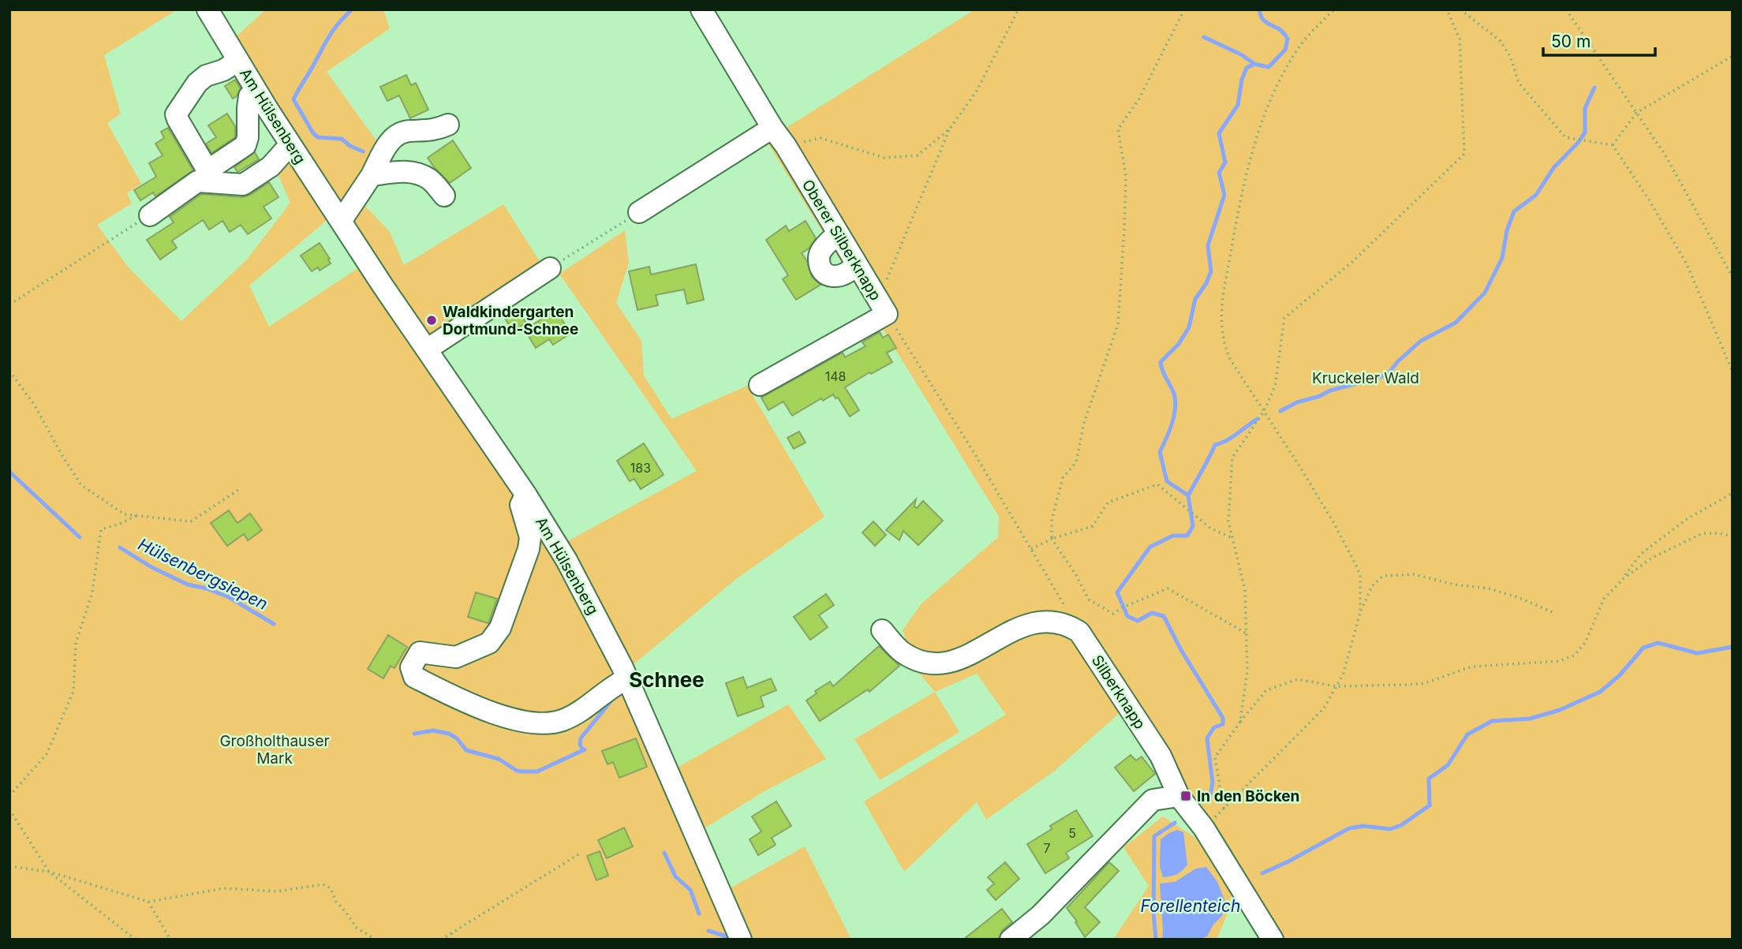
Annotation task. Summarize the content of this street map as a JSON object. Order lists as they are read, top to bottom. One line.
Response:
{"streets":{"street":["Am Hülsenberg","Oberer Silberknapp","Silberknapp"]},"districts":["Schnee"],"water":["Hülsenbergsiepen","Forellenteich"],"parks":["Kruckeler Wald","Großholthauser Mark"],"places":{"other":["Waldkindergarten Dortmund-Schnee"],"transit":["In den Böcken"]},"house_numbers":["148","183","5","7"],"scale_bar":"50 m"}
